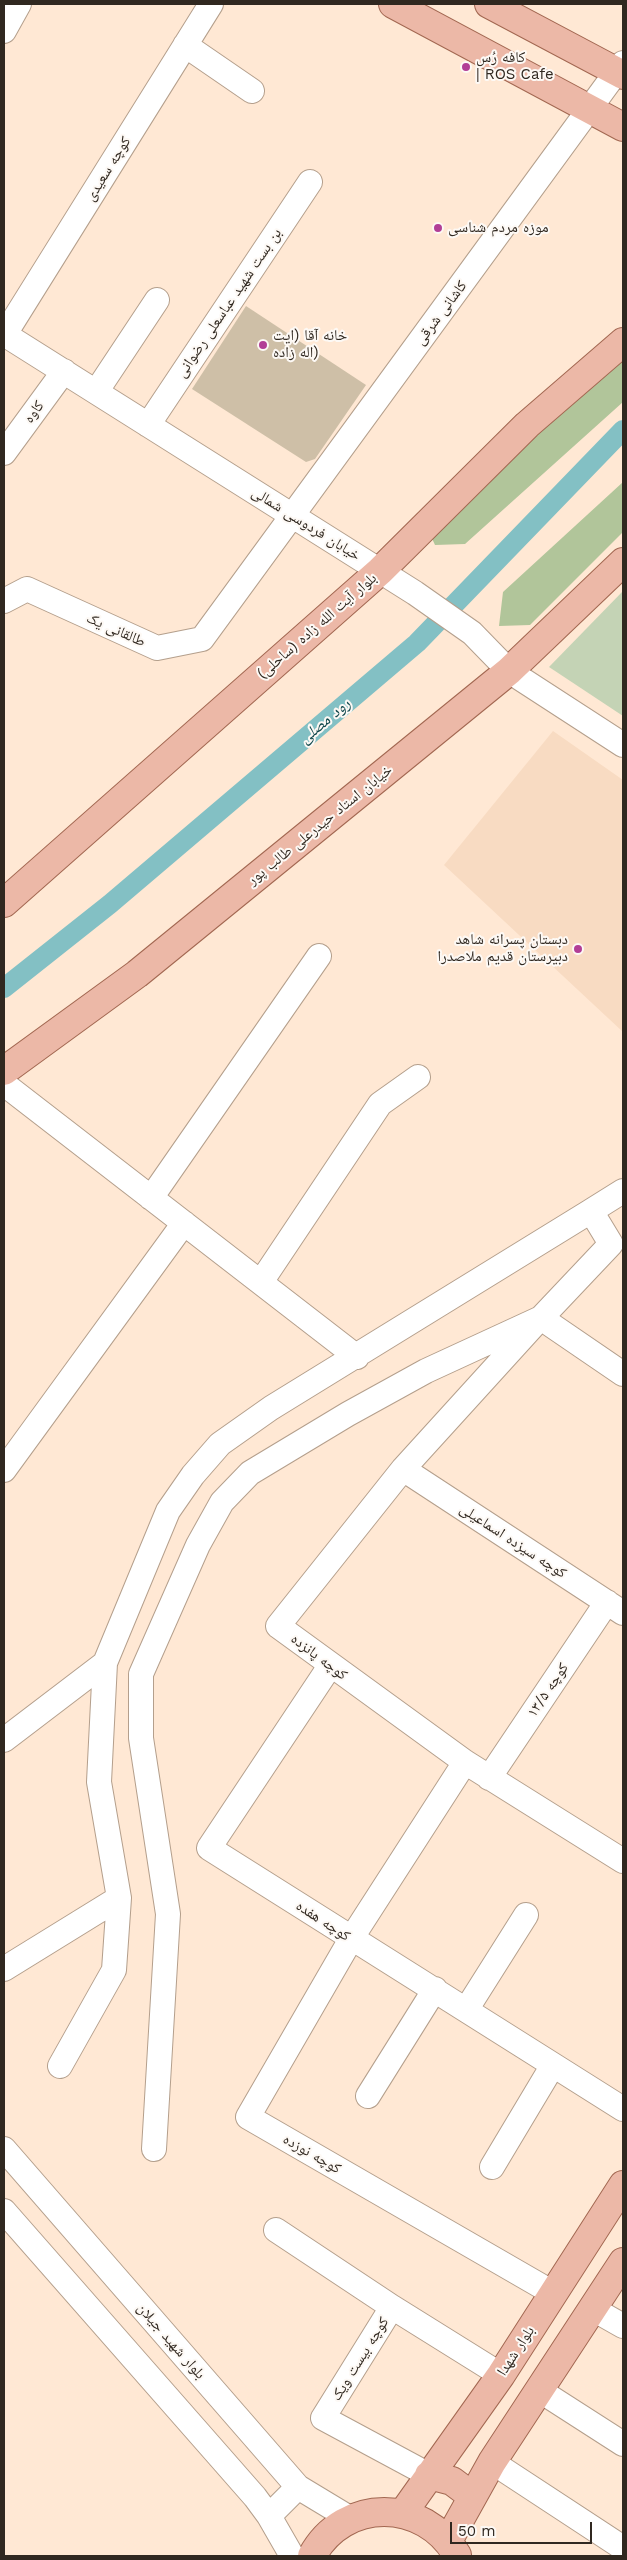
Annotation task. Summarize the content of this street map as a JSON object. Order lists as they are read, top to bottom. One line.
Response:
{"streets":{"main road":["بلوار آیت الله زاده (ساحلی)","خیابان استاد حیدرعلی طالب پور","بلوار شهدا"],"street":["کوچه سعیدی","بن بست شهید عباسعلی رضوانی","کاشانی شرقی","کاوه","خیابان فردوسی شمالی","طالقانی یک","کوچه سیزده اسماعیلی","کوچه پانزده","کوچه ۱۳/۵","کوچه هفده","کوچه نوزده","بلوار شهید جیلان","کوچه بیست ویک"]},"crossings":[["کوچه سعیدی","خیابان فردوسی شمالی"],["بن بست شهید عباسعلی رضوانی","خیابان فردوسی شمالی"],["کاشانی شرقی","خیابان فردوسی شمالی"],["کاشانی شرقی","طالقانی یک"],["کاوه","خیابان فردوسی شمالی"],["خیابان فردوسی شمالی","بلوار آیت الله زاده (ساحلی)"],["خیابان فردوسی شمالی","طالقانی یک"],["خیابان فردوسی شمالی","خیابان استاد حیدرعلی طالب پور"],["کوچه سیزده اسماعیلی","کوچه پانزده"],["کوچه سیزده اسماعیلی","کوچه ۱۳/۵"],["کوچه پانزده","کوچه ۱۳/۵"],["کوچه پانزده","کوچه هفده"],["کوچه هفده","کوچه نوزده"],["کوچه نوزده","بلوار شهدا"],["بلوار شهدا","کوچه بیست ویک"]],"water":["رود مصلی"],"places":["کافه رُس | ROS Cafe","موزه مردم شناسی","خانه آقا (ایت اله زاده)","دبستان پسرانه شاهد دبیرستان قدیم ملاصدرا"],"scale_bar":"50 m"}
